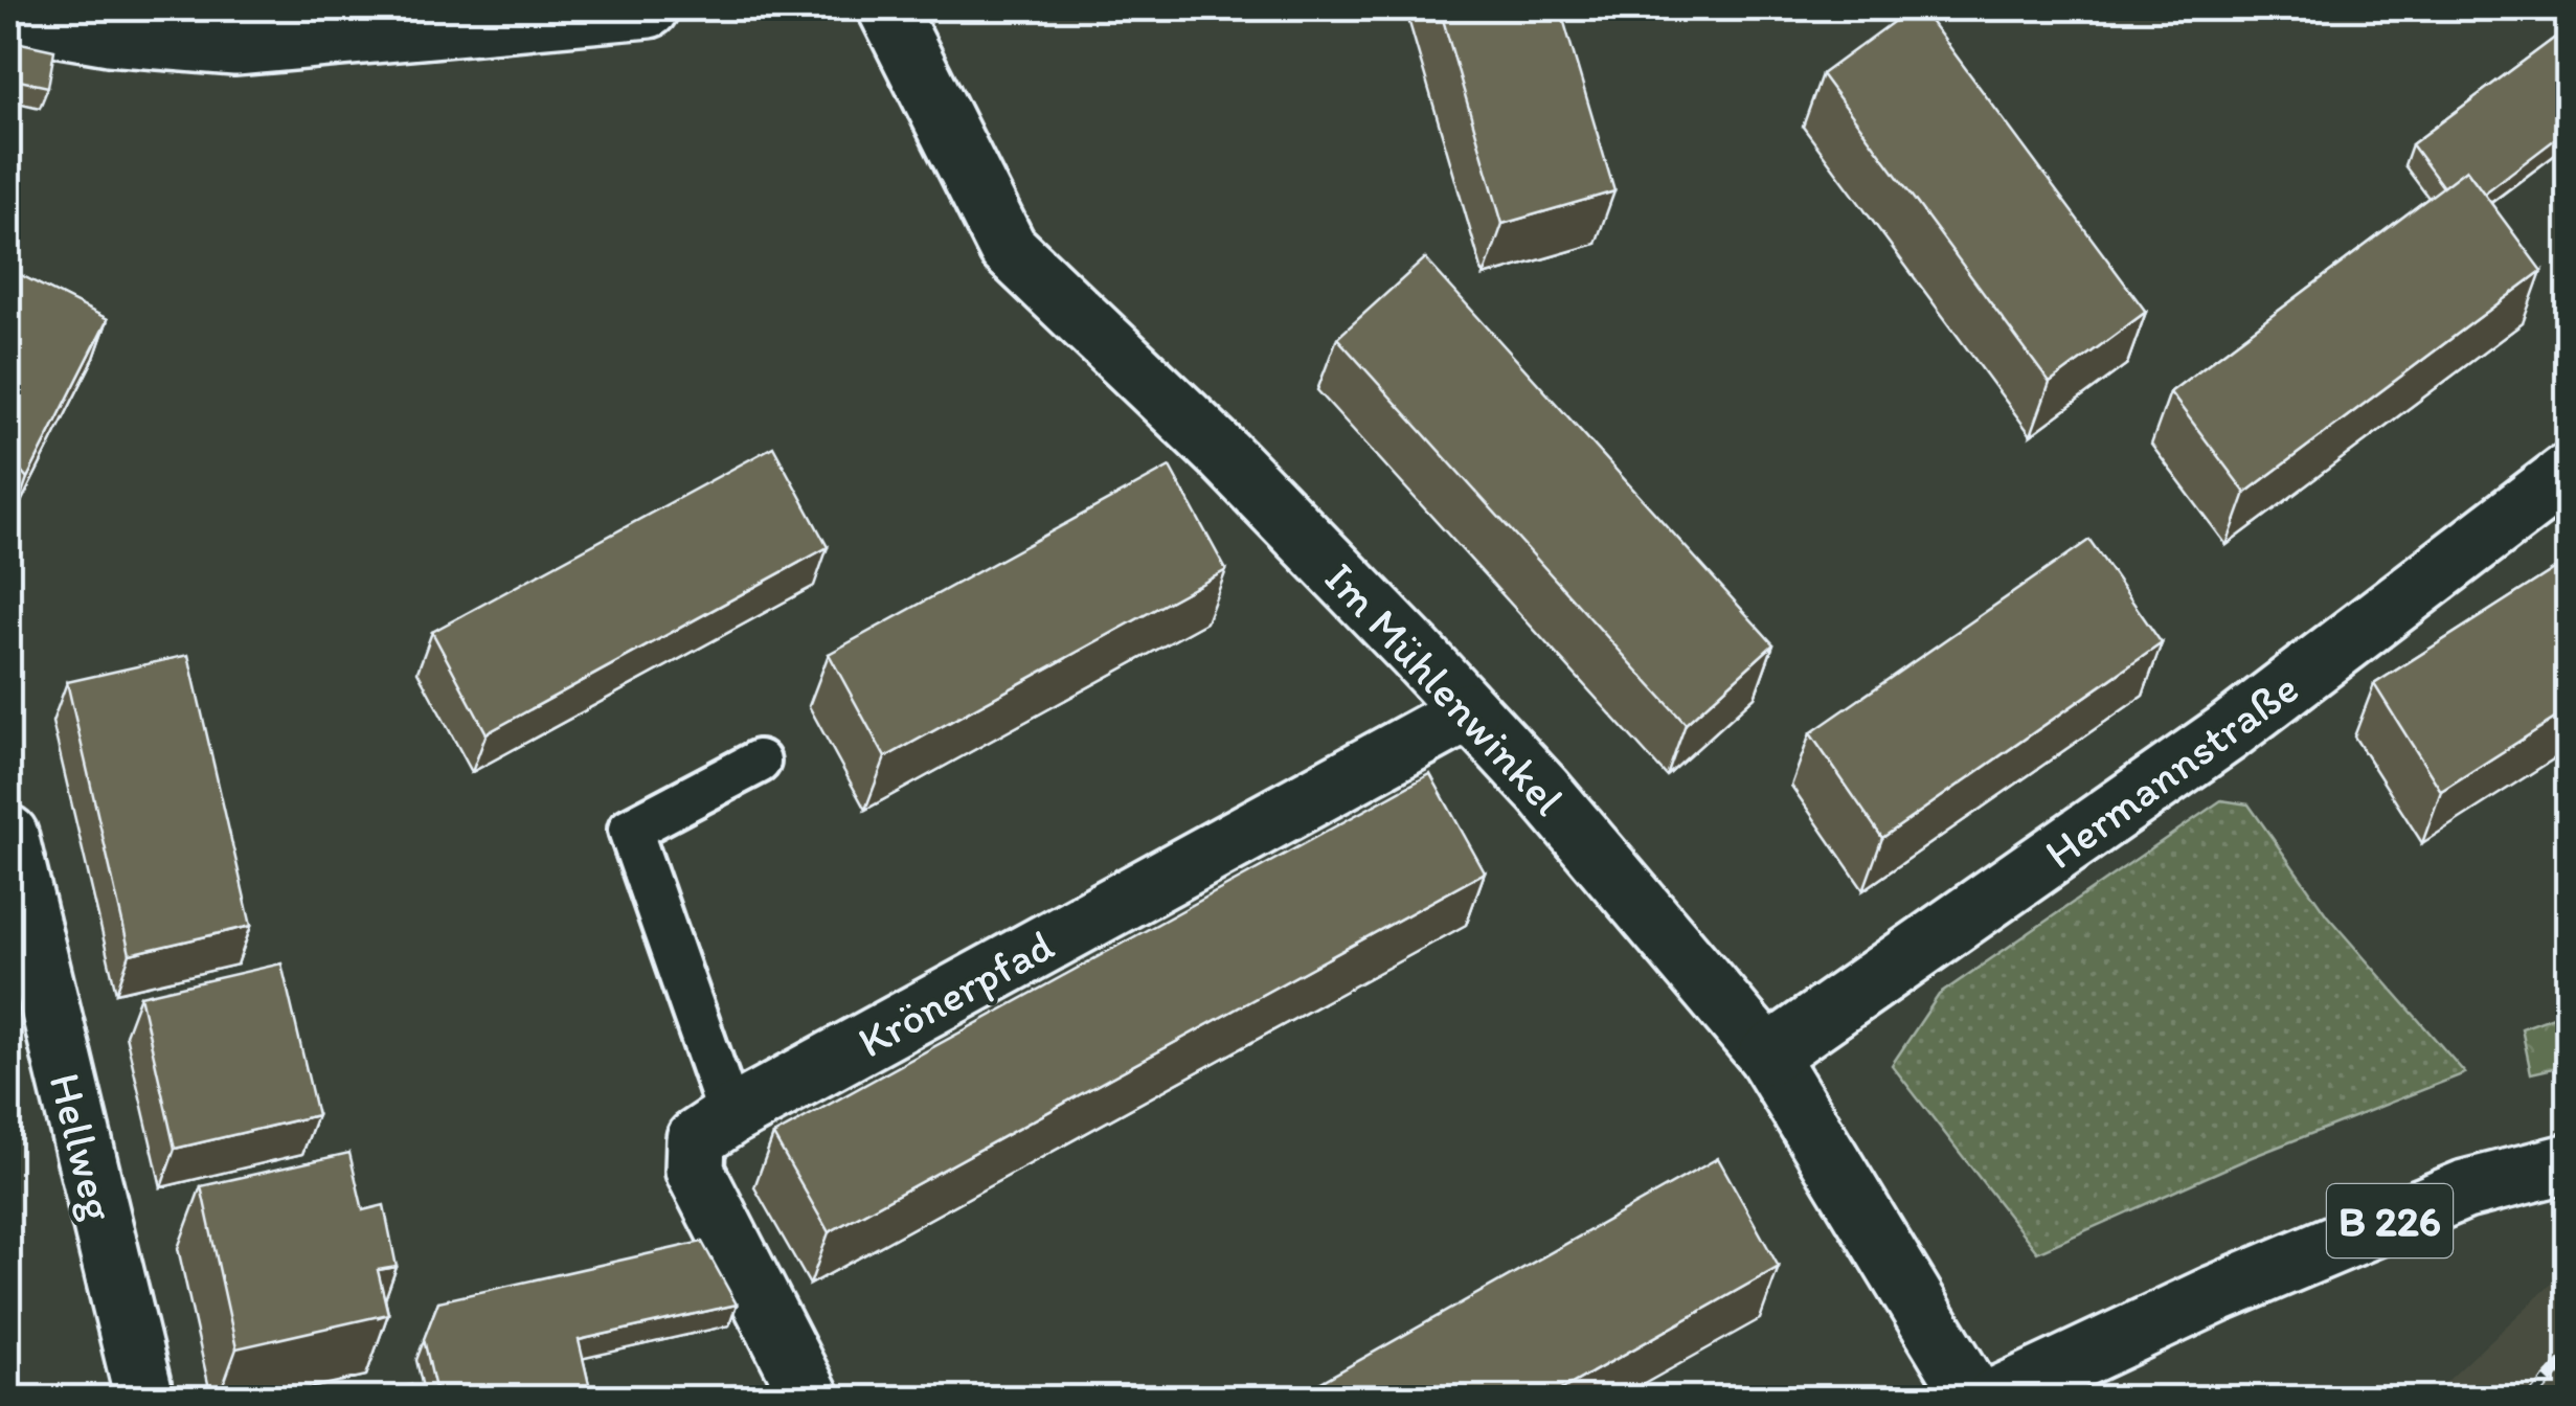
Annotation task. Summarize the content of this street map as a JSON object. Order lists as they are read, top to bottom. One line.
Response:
{"streets":{"street":["Im Mühlenwinkel","Hermannstraße","Krönerpfad","Hellweg","B 226"]},"crossings":[["Im Mühlenwinkel","Hermannstraße"],["Im Mühlenwinkel","Krönerpfad"]]}
